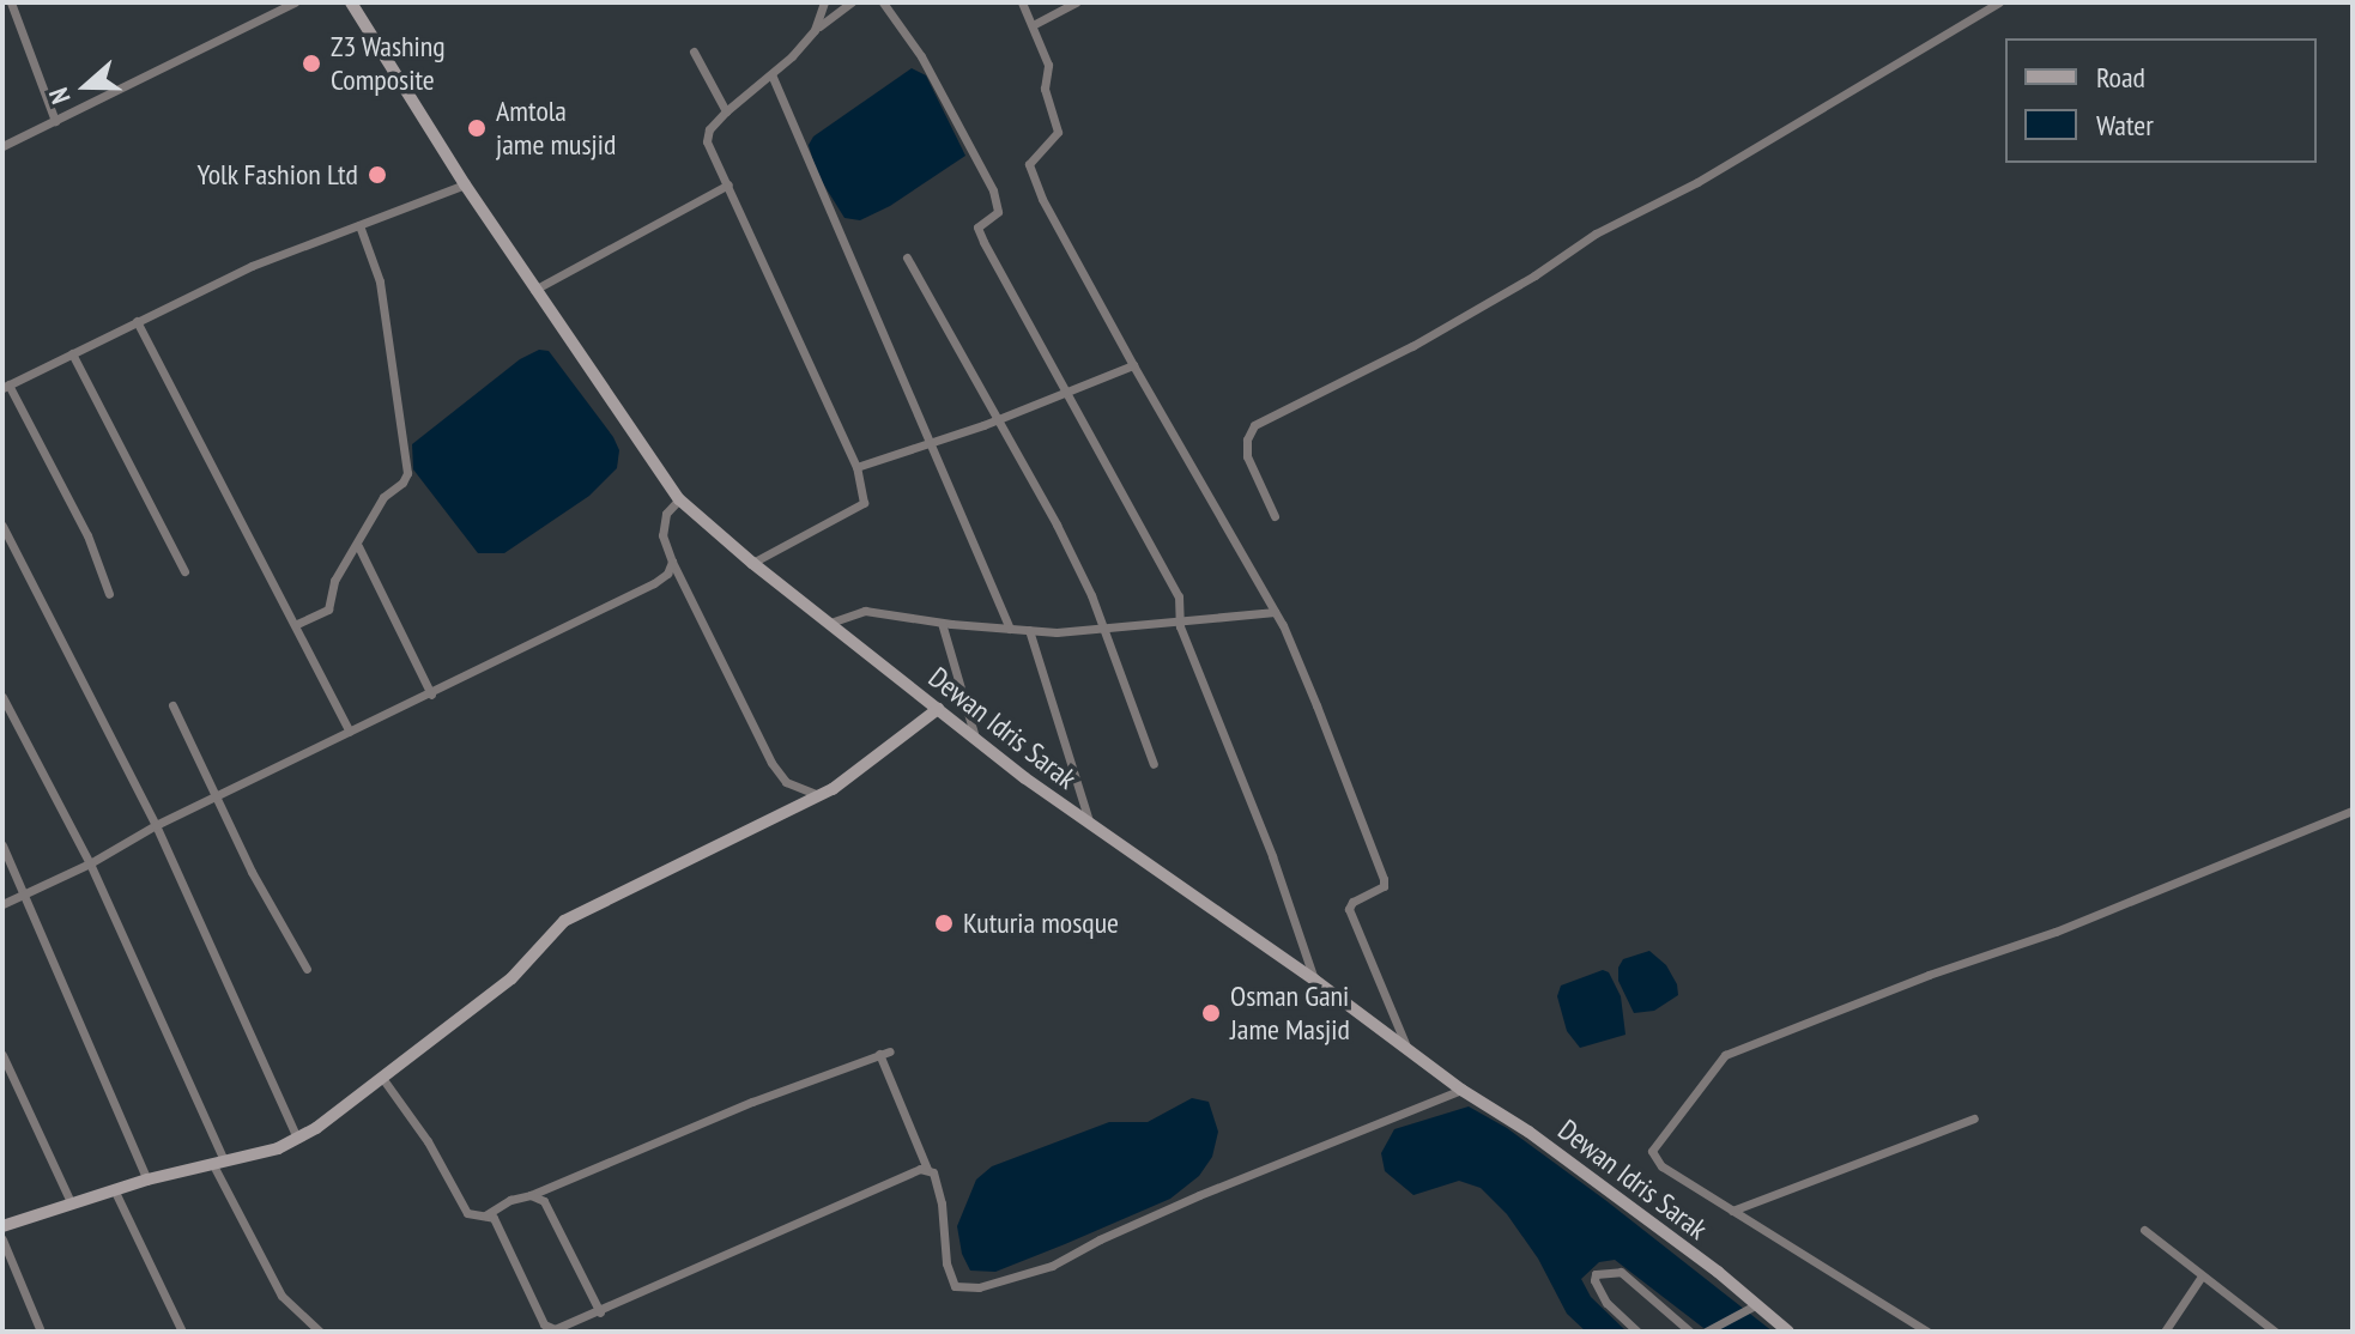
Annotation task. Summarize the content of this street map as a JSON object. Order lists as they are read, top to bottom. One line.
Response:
{"streets":{"main road":["Dewan Idris Sarak"]},"places":["Z3 Washing Composite","Amtola jame musjid","Yolk Fashion Ltd","Kuturia mosque","Osman Gani Jame Masjid"],"legend":["Road","Water"],"north":"left"}
